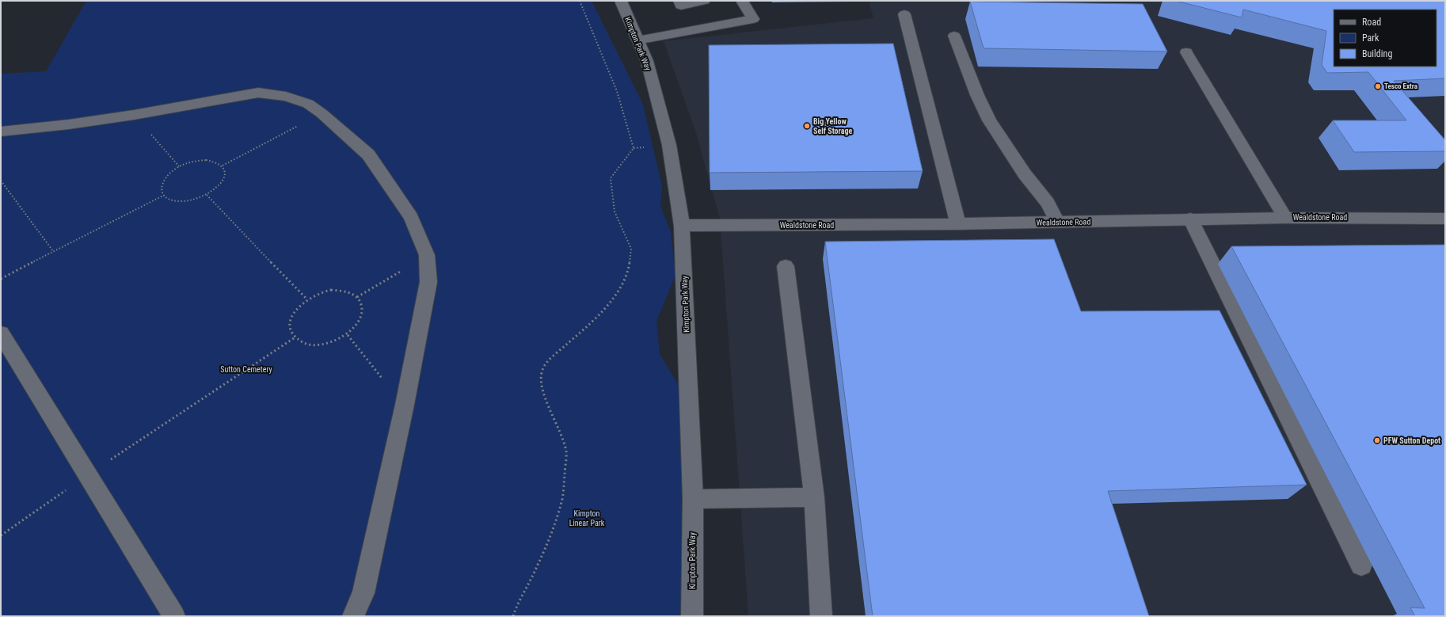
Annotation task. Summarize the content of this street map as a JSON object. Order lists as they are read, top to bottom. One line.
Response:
{"streets":{"street":["Kimpton Park Way","Wealdstone Road"]},"crossings":[["Kimpton Park Way","Wealdstone Road"]],"parks":["Sutton Cemetery","Kimpton Linear Park"],"places":["Tesco Extra","Big Yellow Self Storage","PFW Sutton Depot"],"legend":["Road","Park","Building"]}
